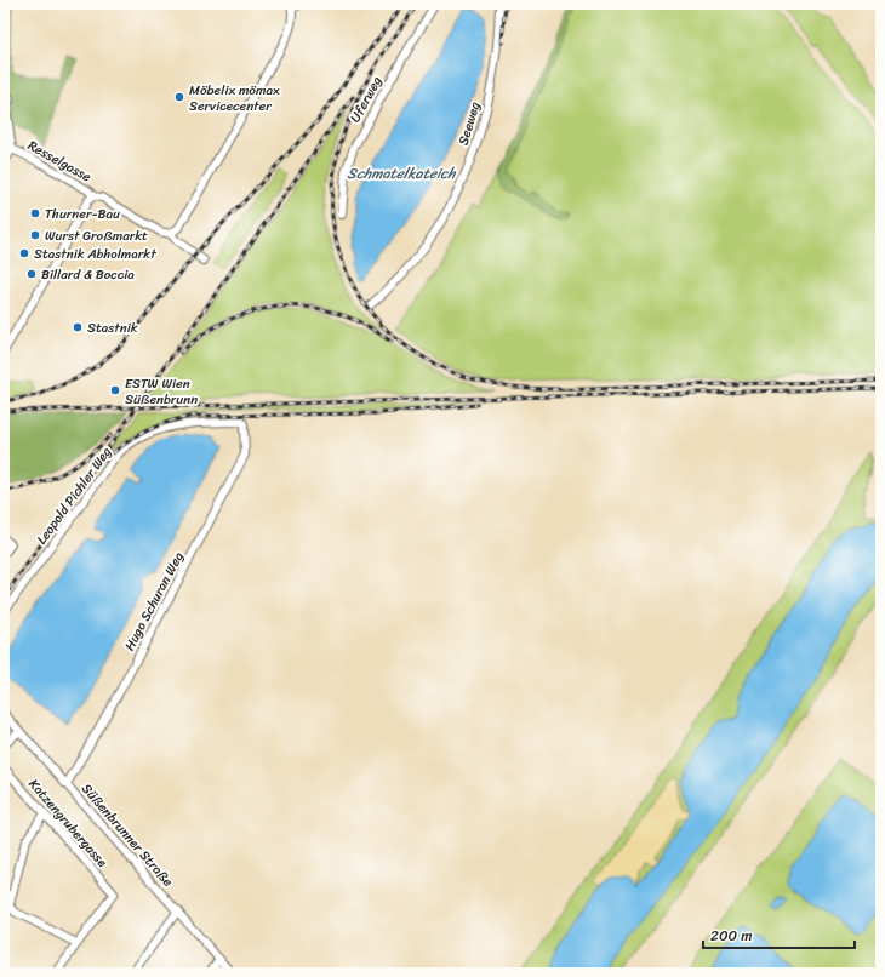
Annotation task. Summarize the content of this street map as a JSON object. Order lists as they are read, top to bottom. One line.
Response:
{"streets":{"street":["Uferweg","Seeweg","Resselgasse","Leopold Pichler Weg","Hugo Schuran Weg","Katzengrubergasse","Süßenbrunner Straße"]},"crossings":[["Leopold Pichler Weg","Hugo Schuran Weg"],["Hugo Schuran Weg","Süßenbrunner Straße"]],"water":["Schmatelkateich"],"places":["Möbelix mömax Servicecenter","Thurner-Bau","Wurst Großmarkt","Stastnik Abholmarkt","Billard & Boccia","Stastnik","ESTW Wien Süßenbrunn"],"scale_bar":"200 m"}
